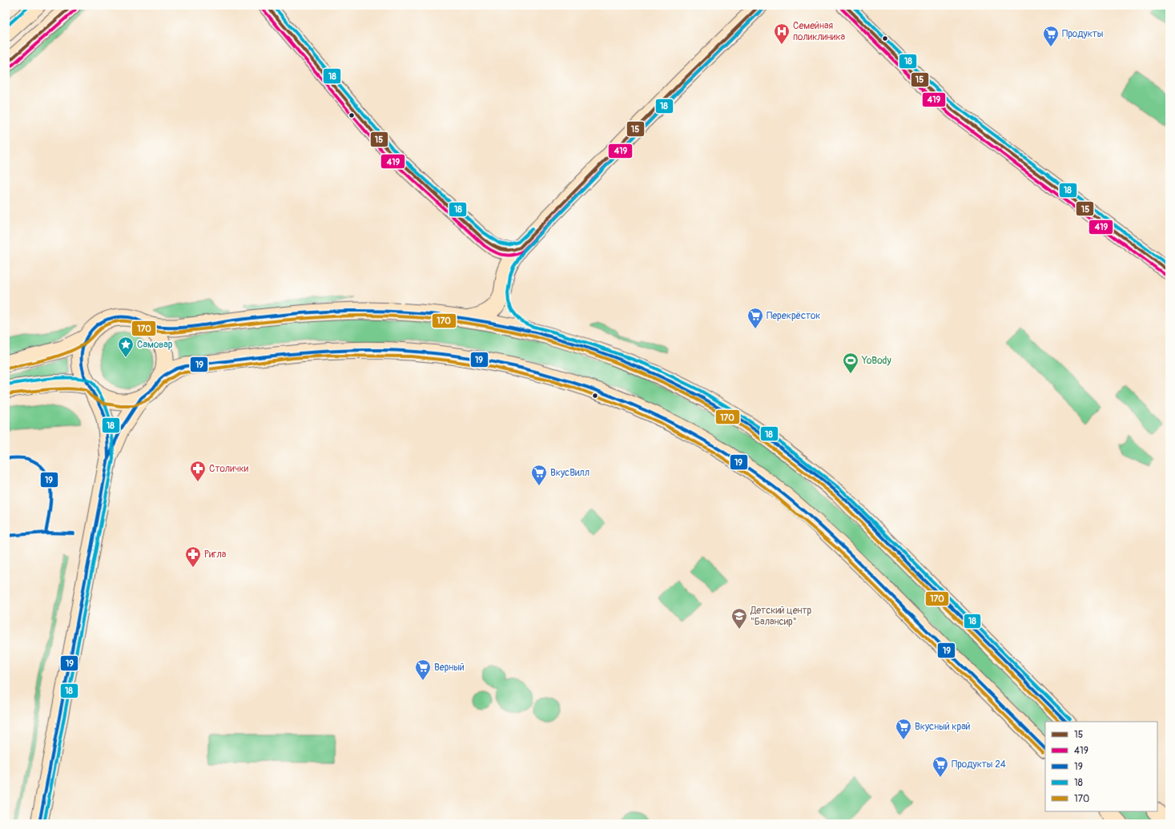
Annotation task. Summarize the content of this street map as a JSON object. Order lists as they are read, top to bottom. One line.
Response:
{"places":{"hospital":["Семейная поликлиника"],"supermarket":["Продукты","Перекрёсток","ВкусВилл","Верный","Вкусный край","Продукты 24"],"place":["Самовар"],"sports":["YoBody"],"pharmacy":["Столички","Ригла"],"school or university":["Детский центр \"Балансир\""]},"lines":["transit line 15","transit line 18","transit line 419","transit line 19","transit line 170"],"legend":["15","419","19","18","170"]}
